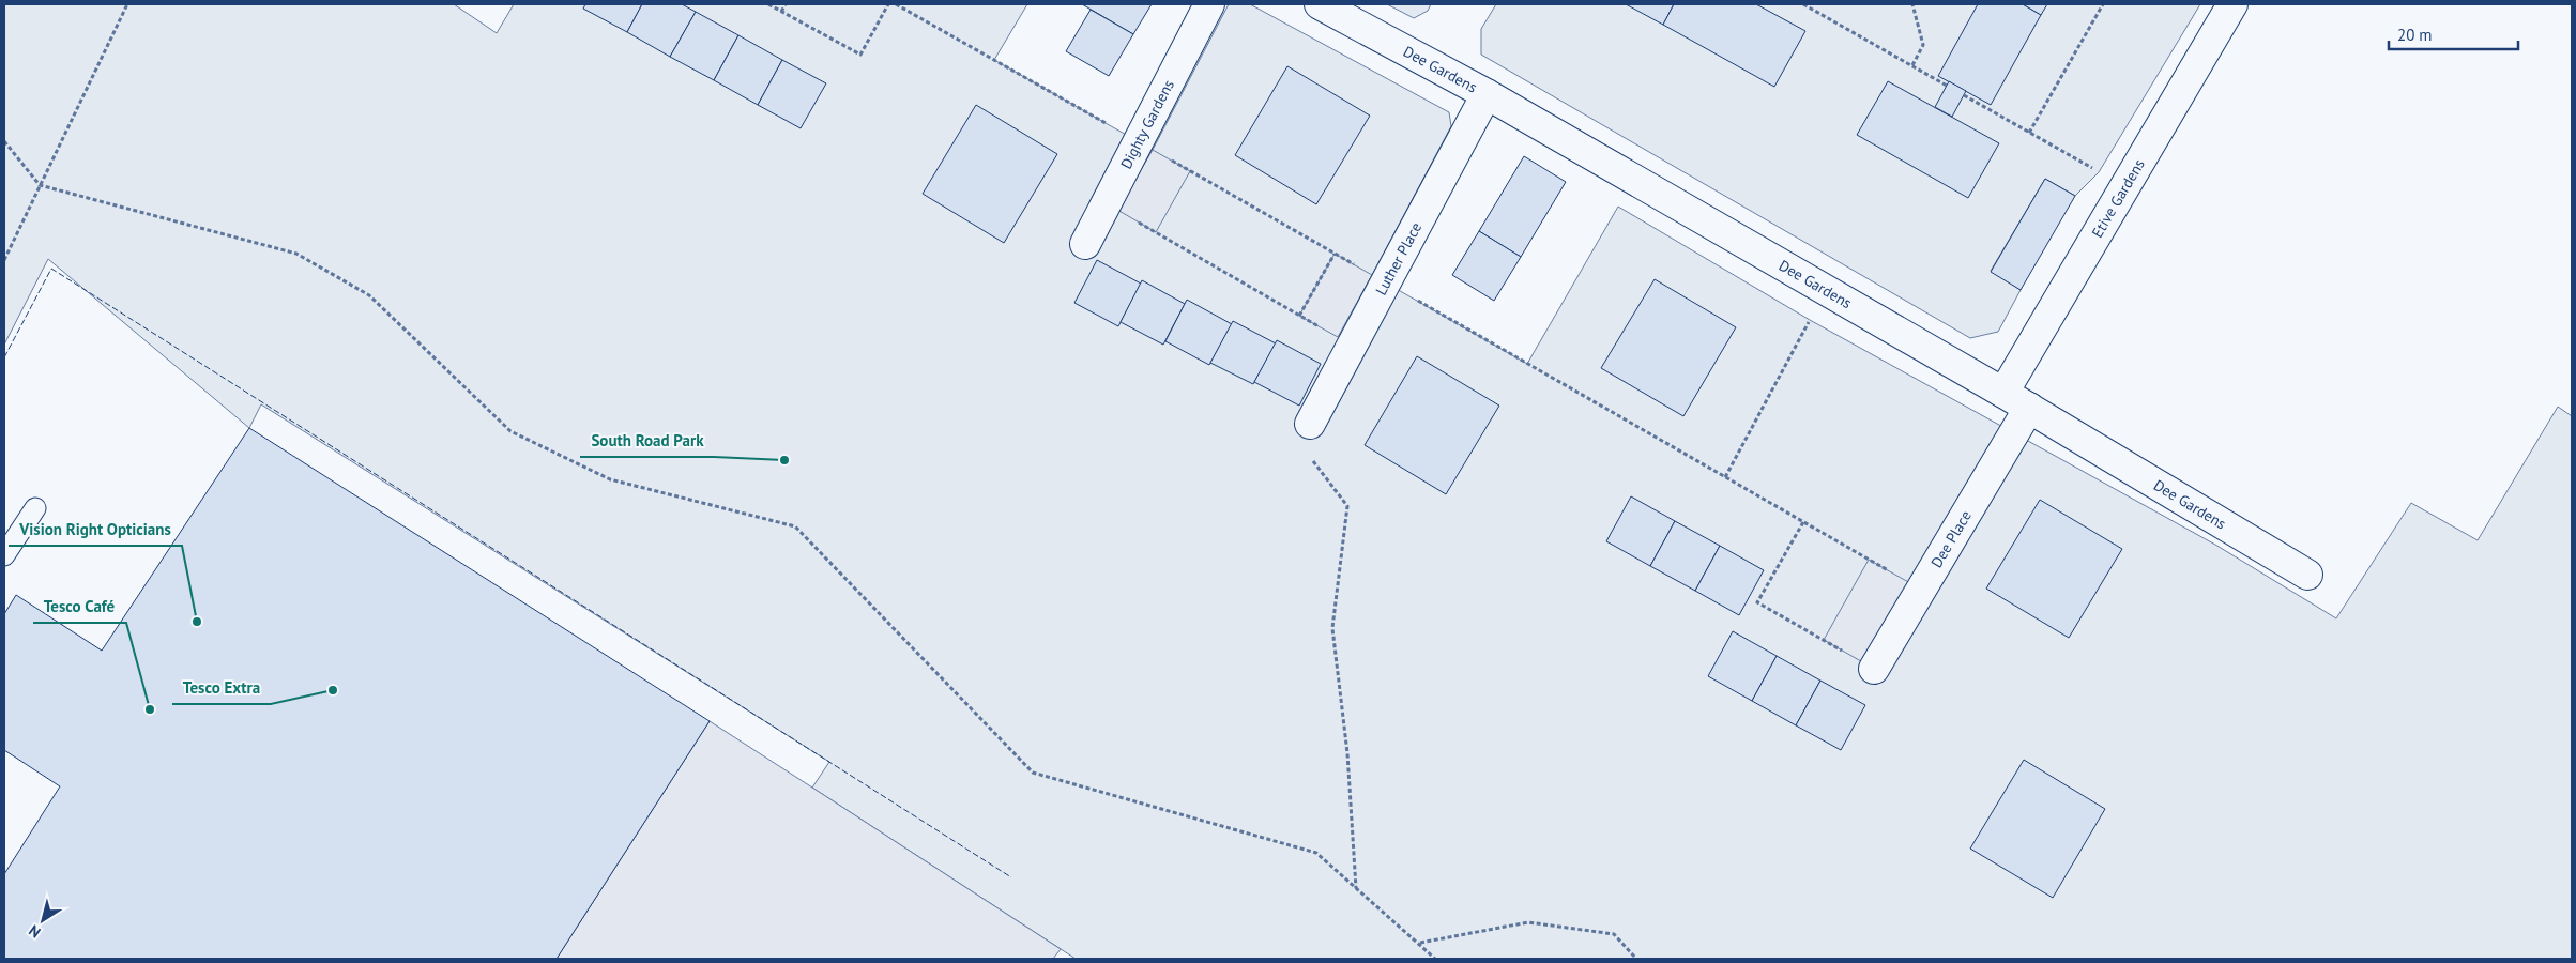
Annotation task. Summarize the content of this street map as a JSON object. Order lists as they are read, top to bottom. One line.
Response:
{"streets":{"street":["Dee Gardens","Dighty Gardens","Etive Gardens","Luther Place","Dee Place"]},"crossings":[["Dee Gardens","Etive Gardens"],["Dee Gardens","Luther Place"],["Dee Gardens","Dee Place"]],"places":["South Road Park","Vision Right Opticians","Tesco Extra","Tesco Café"],"scale_bar":"20 m","north":"bottom left"}
